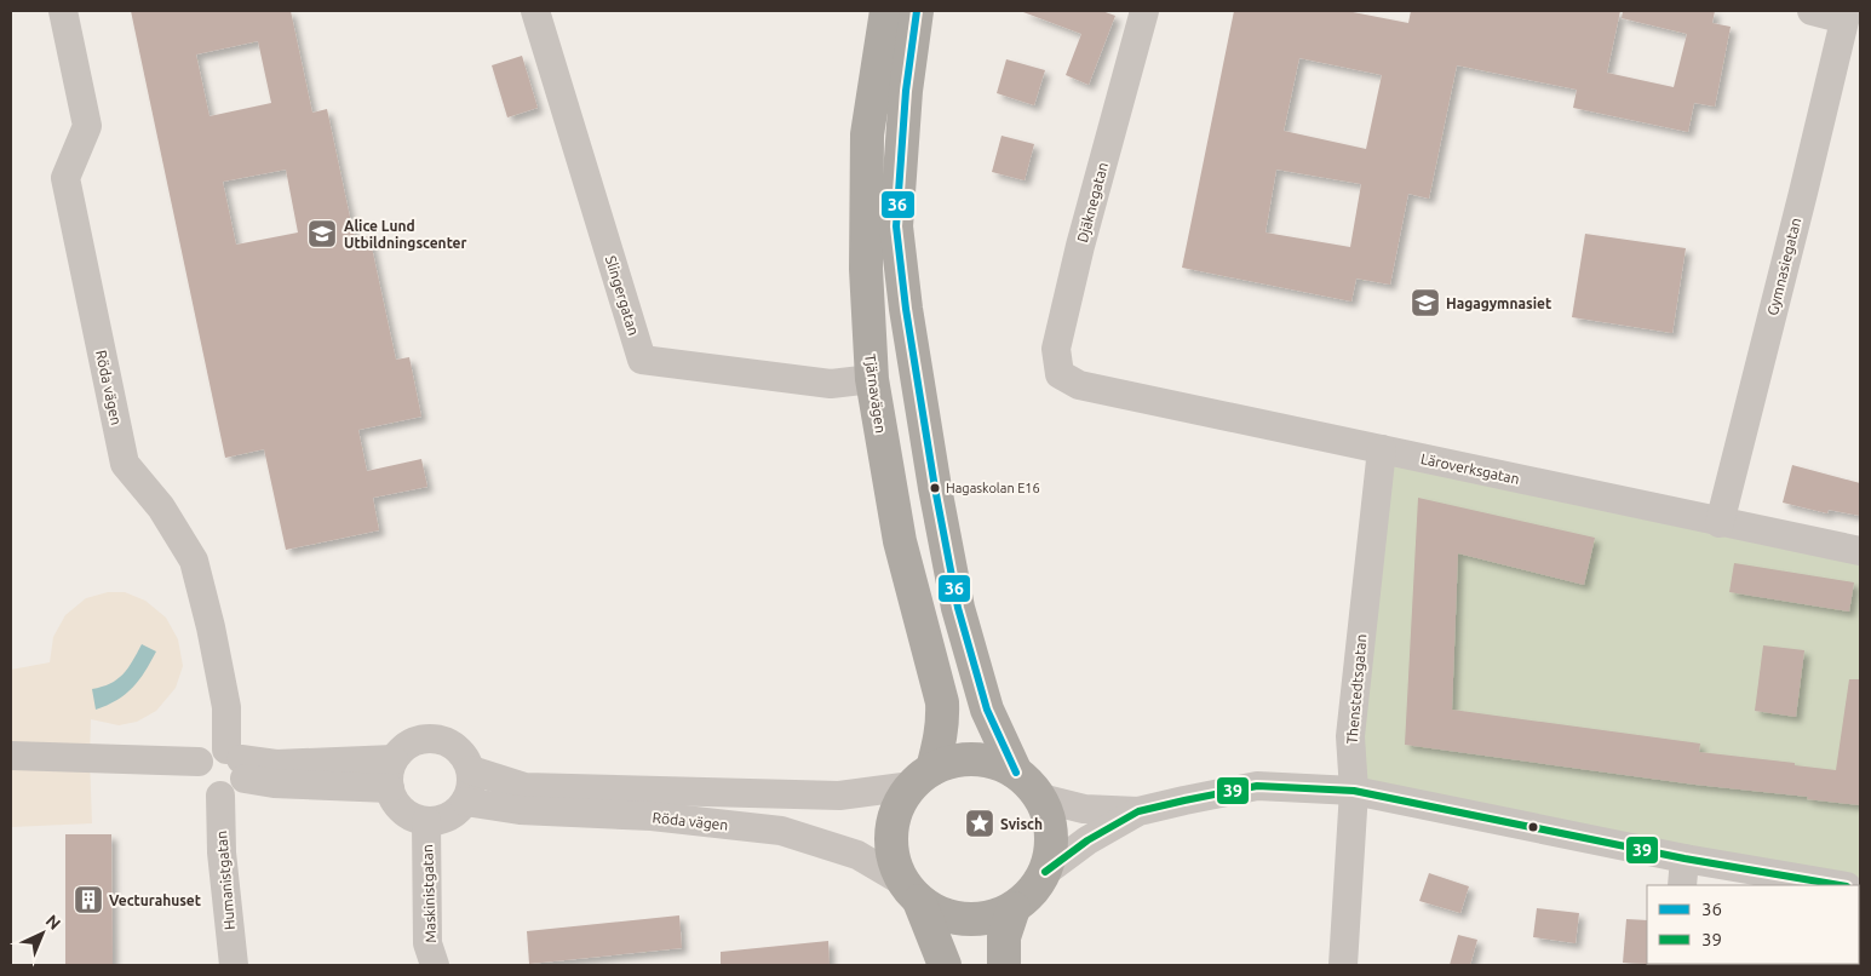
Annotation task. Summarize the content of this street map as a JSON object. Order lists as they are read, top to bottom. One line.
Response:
{"streets":{"highway":["Tjärnavägen"],"street":["Djäknegatan","Gymnasiegatan","Slingergatan","Röda vägen","Läroverksgatan","Thenstedtsgatan","Humanistgatan","Maskinistgatan"]},"crossings":[["Djäknegatan","Läroverksgatan"],["Gymnasiegatan","Läroverksgatan"],["Slingergatan","Tjärnavägen"],["Röda vägen","Tjärnavägen"],["Röda vägen","Humanistgatan"],["Röda vägen","Maskinistgatan"],["Läroverksgatan","Thenstedtsgatan"]],"places":{"school or university":["Alice Lund Utbildningscenter","Hagagymnasiet"],"other":["Hagaskolan E16"],"place":["Svisch"],"building":["Vecturahuset"]},"lines":["transit line 36","transit line 39"],"legend":["36","39"],"north":"top right"}
